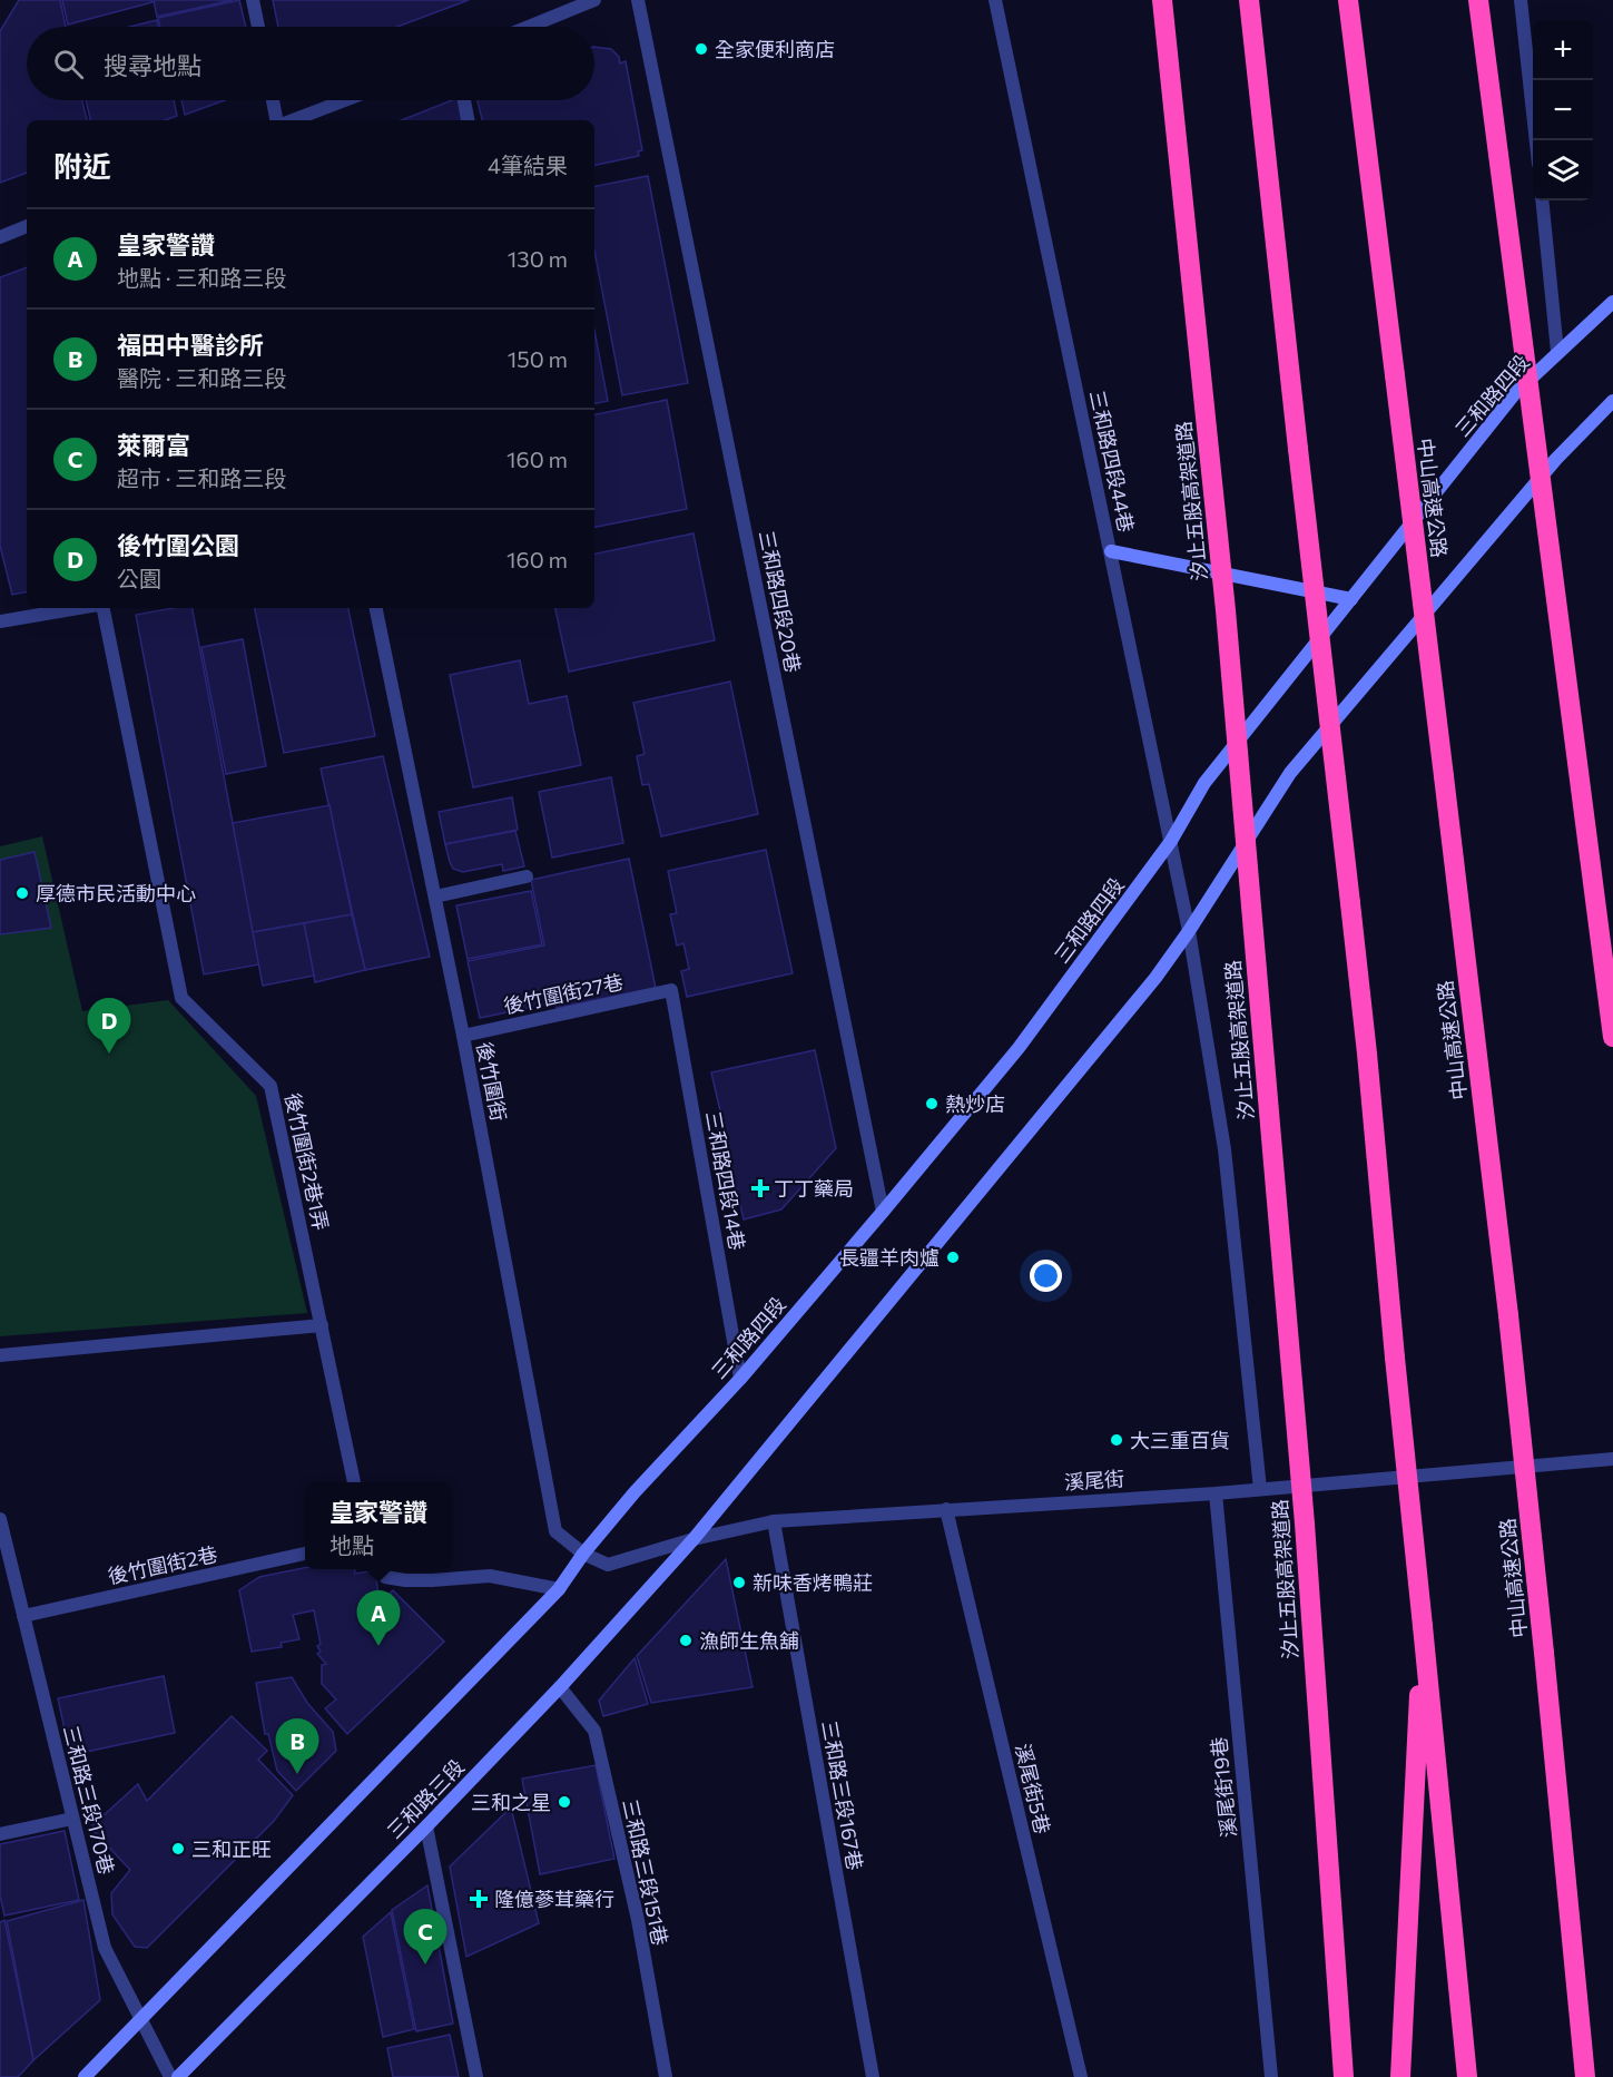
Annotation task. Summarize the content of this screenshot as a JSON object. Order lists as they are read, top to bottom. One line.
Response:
{"streets":{"highway":["中山高速公路","汐止五股高架道路"],"main road":["三和路四段","三和路三段"],"street":["三和路四段44巷","三和路四段20巷","後竹圍街27巷","後竹圍街","後竹圍街2巷1弄","三和路四段14巷","溪尾街","後竹圍街2巷","溪尾街19巷","溪尾街5巷","三和路三段167巷","三和路三段170巷","三和路三段151巷"]},"crossings":[["三和路四段","三和路四段44巷"],["三和路四段","三和路四段20巷"],["三和路四段","後竹圍街"],["三和路四段","三和路四段14巷"],["三和路四段","溪尾街"],["三和路四段44巷","溪尾街"],["後竹圍街27巷","後竹圍街"],["後竹圍街27巷","三和路四段14巷"],["後竹圍街","溪尾街"],["溪尾街","溪尾街19巷"],["溪尾街","溪尾街5巷"],["溪尾街","三和路三段167巷"],["溪尾街","三和路三段"],["後竹圍街2巷","三和路三段170巷"],["三和路三段","三和路三段151巷"]],"places":{"other":["全家便利商店","厚德市民活動中心","熱炒店","長疆羊肉爐","大三重百貨","新味香烤鴨莊","漁師生魚舖","三和之星","三和正旺"],"health":["丁丁藥局","隆億蔘茸藥行"]},"page":{"map_buttons":["+","−"],"search":"搜尋地點","heading":["附近","4筆結果"],"list":[{"mark":"A","name":"皇家警讚","note":"地點 · 三和路三段","value":"130 m"},{"mark":"B","name":"福田中醫診所","note":"醫院 · 三和路三段","value":"150 m"},{"mark":"C","name":"萊爾富","note":"超市 · 三和路三段","value":"160 m"},{"mark":"D","name":"後竹圍公園","note":"公園","value":"160 m"}],"pins":["D","A","B","C"],"popup":["皇家警讚","地點"]}}
